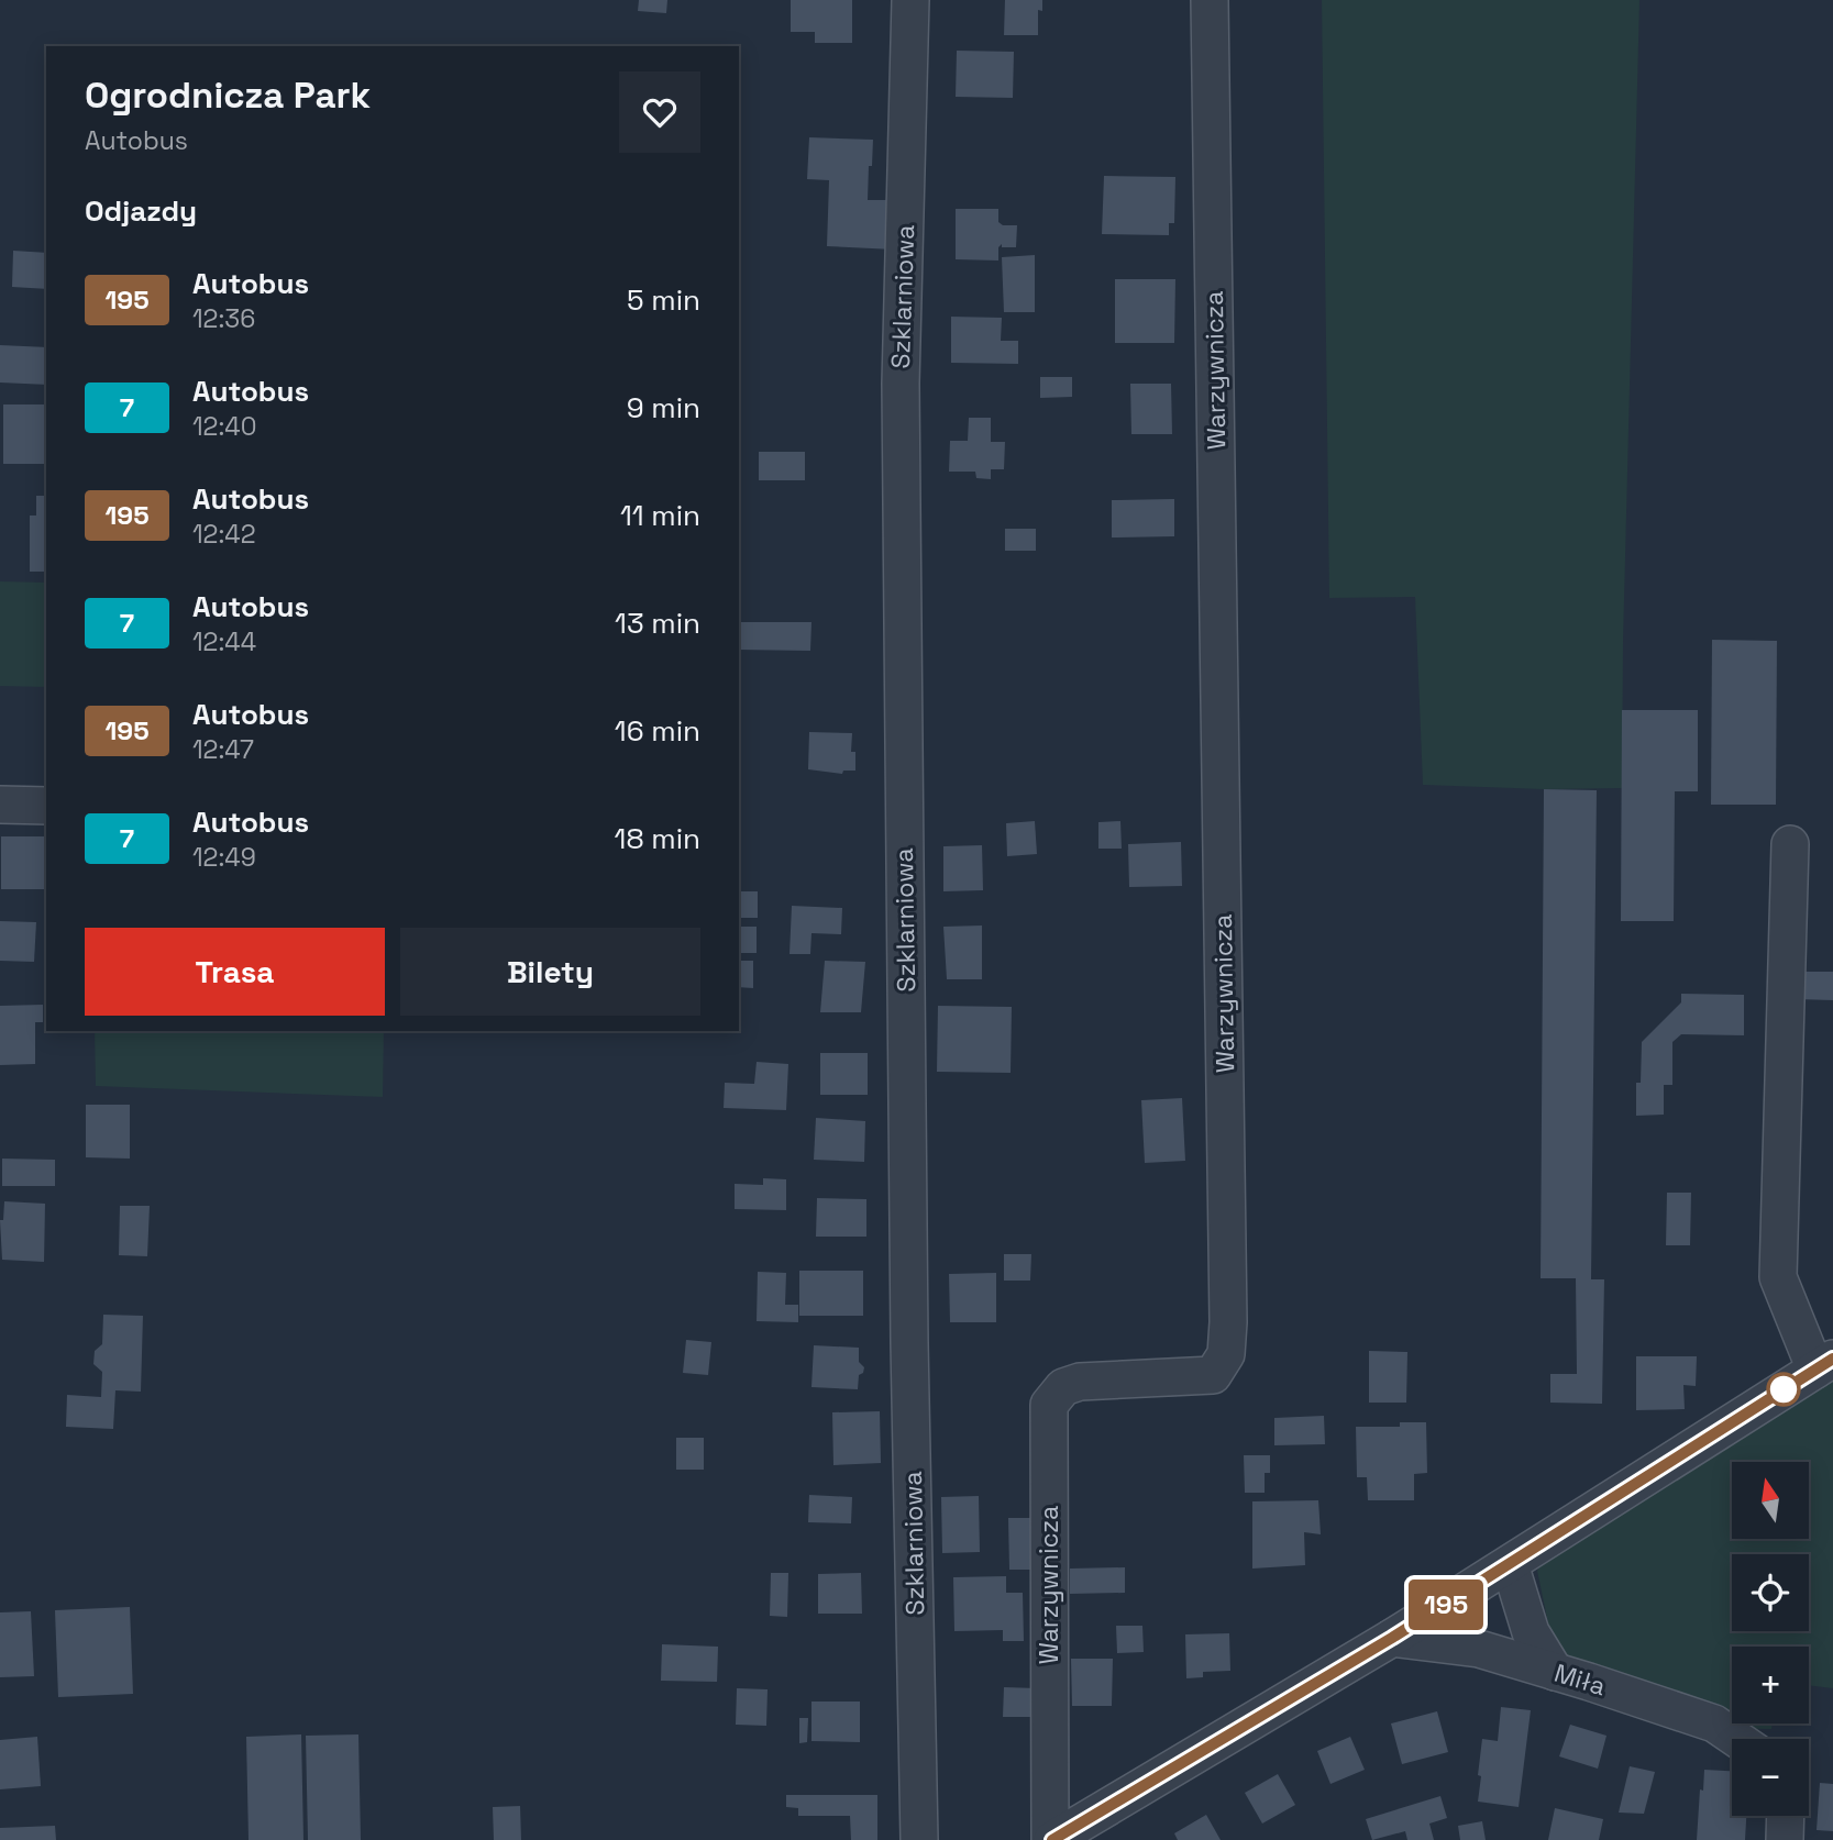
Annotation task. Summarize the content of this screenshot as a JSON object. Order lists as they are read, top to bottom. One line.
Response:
{"streets":{"street":["Szklarniowa","Warzywnicza","Miła"]},"lines":["bus line 195"],"north":"top","page":{"on_map":"195","heading":[["Ogrodnicza Park","Autobus"],"Odjazdy"],"list":[{"mark":"195","name":"Autobus","note":"12:36","value":"5 min"},{"mark":"7","name":"Autobus","note":"12:40","value":"9 min"},{"mark":"195","name":"Autobus","note":"12:42","value":"11 min"},{"mark":"7","name":"Autobus","note":"12:44","value":"13 min"},{"mark":"195","name":"Autobus","note":"12:47","value":"16 min"},{"mark":"7","name":"Autobus","note":"12:49","value":"18 min"}],"buttons":["Trasa","Bilety"],"map_buttons":["+","−"]}}
